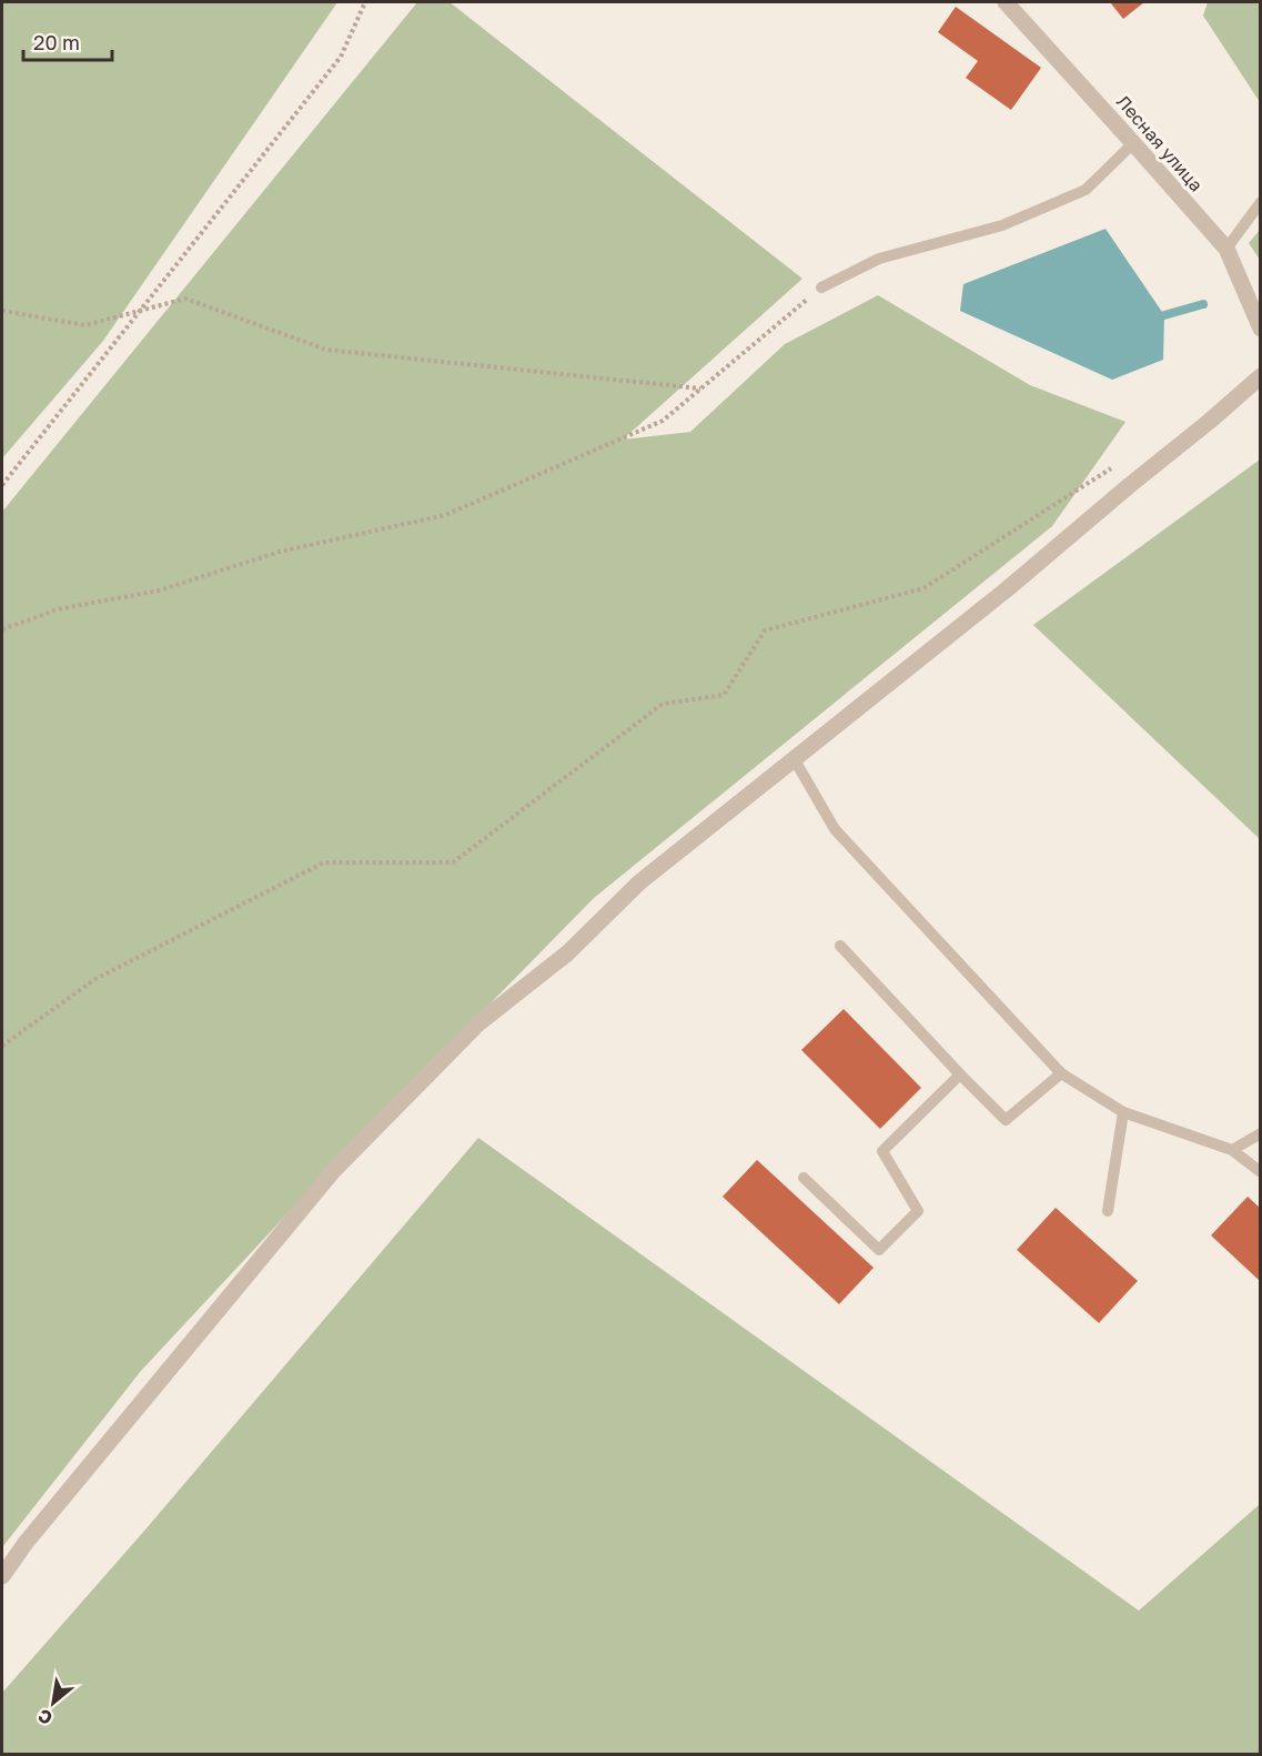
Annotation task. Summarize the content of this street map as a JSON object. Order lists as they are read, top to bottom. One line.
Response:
{"streets":{"street":["Лесная улица"]},"scale_bar":"20 m","north":"bottom left"}
